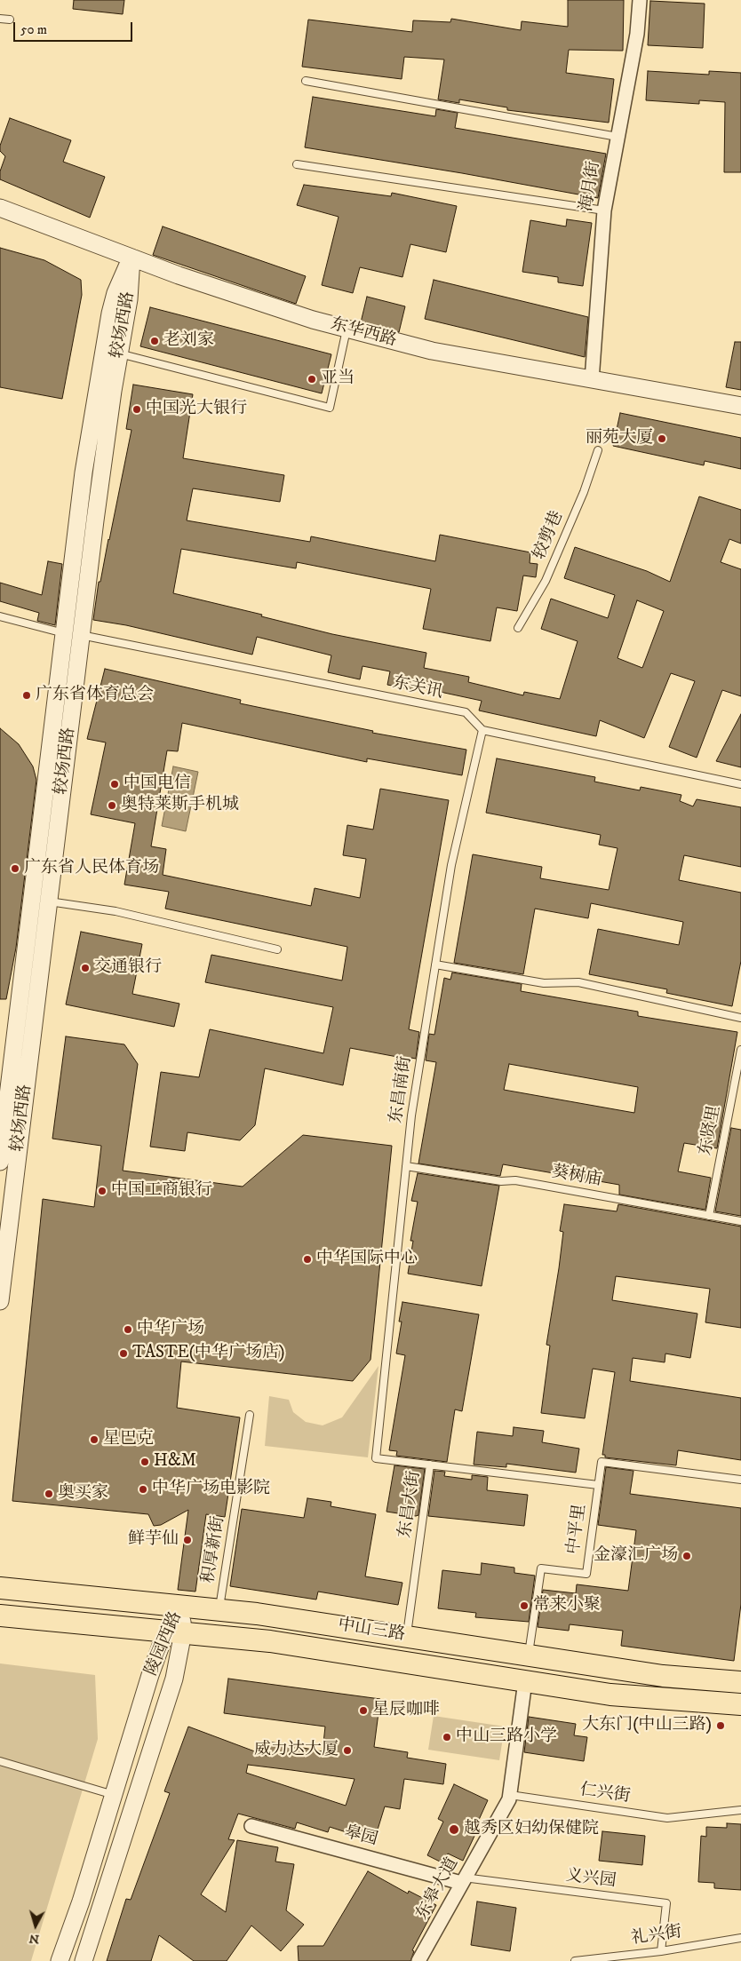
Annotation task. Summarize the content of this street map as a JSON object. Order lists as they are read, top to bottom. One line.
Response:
{"streets":{"main road":["中山三路"],"street":["海月街","较场西路","东华西路","陵园西路","皋园","东皋大道"],"lane":["较剪巷","东关讯","东昌南街","东贤里","葵树庙","东昌大街","中平里","积厚新街","仁兴街","义兴园","礼兴街"]},"crossings":[["海月街","东华西路"],["较场西路","东华西路"],["较场西路","东关讯"],["东关讯","东昌南街"],["东昌南街","葵树庙"],["东昌南街","东昌大街"],["东贤里","葵树庙"],["东昌大街","中平里"],["东昌大街","中山三路"],["中平里","中山三路"],["积厚新街","中山三路"],["中山三路","陵园西路"],["中山三路","东皋大道"],["仁兴街","东皋大道"],["皋园","义兴园"],["皋园","东皋大道"],["义兴园","东皋大道"],["义兴园","礼兴街"]],"places":["老刘家","亚当","中国光大银行","丽苑大厦","广东省体育总会","中国电信","奥特莱斯手机城","广东省人民体育场","交通银行","中国工商银行","中华国际中心","中华广场","TASTE(中华广场店)","星巴克","H&M","中华广场电影院","奥买家","鲜芋仙","金濠汇广场","常来小聚","星辰咖啡","大东门(中山三路)","中山三路小学","威力达大厦","越秀区妇幼保健院"],"scale_bar":"50 m","north":"bottom"}
